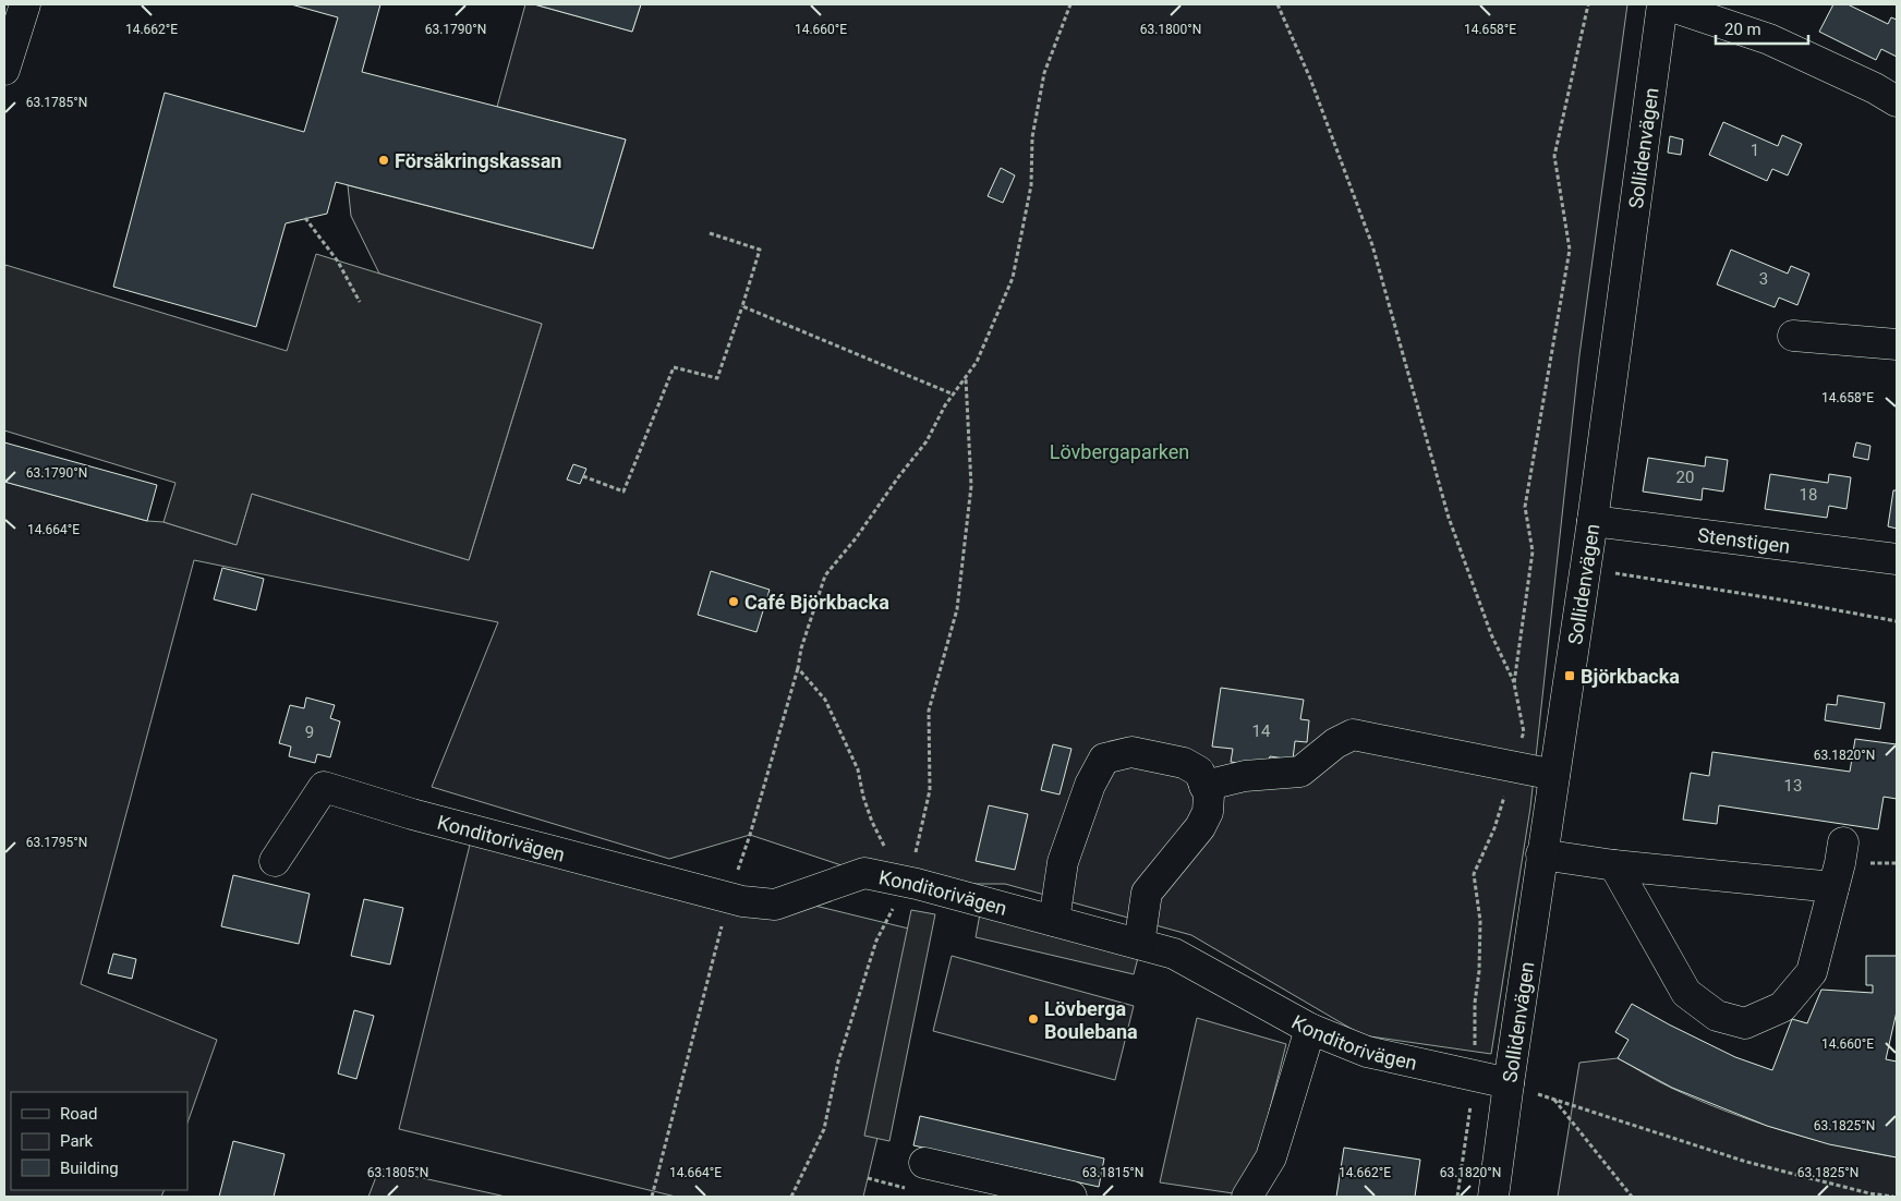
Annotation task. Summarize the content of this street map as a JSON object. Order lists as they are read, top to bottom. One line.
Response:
{"streets":{"street":["Sollidenvägen","Stenstigen","Konditorivägen"]},"crossings":[["Sollidenvägen","Stenstigen"],["Sollidenvägen","Konditorivägen"]],"parks":["Lövbergaparken"],"places":{"other":["Försäkringskassan","Café Björkbacka","Lövberga Boulebana"],"transit":["Björkbacka"]},"house_numbers":["1","3","20","18","14","9","13"],"legend":["Road","Park","Building"],"scale_bar":"20 m","coordinates":["14.662°E","14.660°E","14.658°E","63.1790°N","63.1800°N","63.1785°N","14.664°E","63.1820°N","63.1795°N","63.1825°N","63.1805°N","63.1815°N"]}
